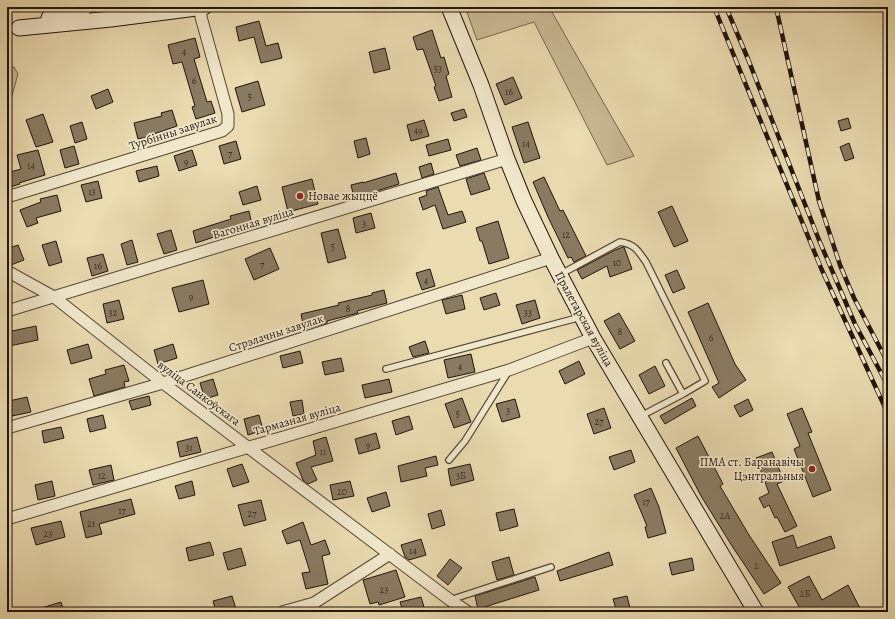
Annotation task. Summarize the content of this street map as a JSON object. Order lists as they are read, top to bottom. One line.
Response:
{"streets":{"main road":["Пралетарская вуліца"],"street":["Турбінны завулак","Вагонная вуліца","Стрэлачны завулак","вуліца Санкоўскага","Тармазная вуліца"]},"crossings":[["Вагонная вуліца","Пралетарская вуліца"],["Вагонная вуліца","вуліца Санкоўскага"],["Пралетарская вуліца","Стрэлачны завулак"],["Пралетарская вуліца","Тармазная вуліца"],["Стрэлачны завулак","вуліца Санкоўскага"],["вуліца Санкоўскага","Тармазная вуліца"]],"places":["Новае жыццё","ПМА ст. Баранавічы Цэнтральныя"],"house_numbers":["4","53","6","16","5","49","14","7","9","14","13","3","12","5","10","7","16","4","9","8","32","33","8","6","4","3","5","27","9","31","11","12","3Б","20","17","17","27","2А","21","23","14","2","23","2Б"]}
